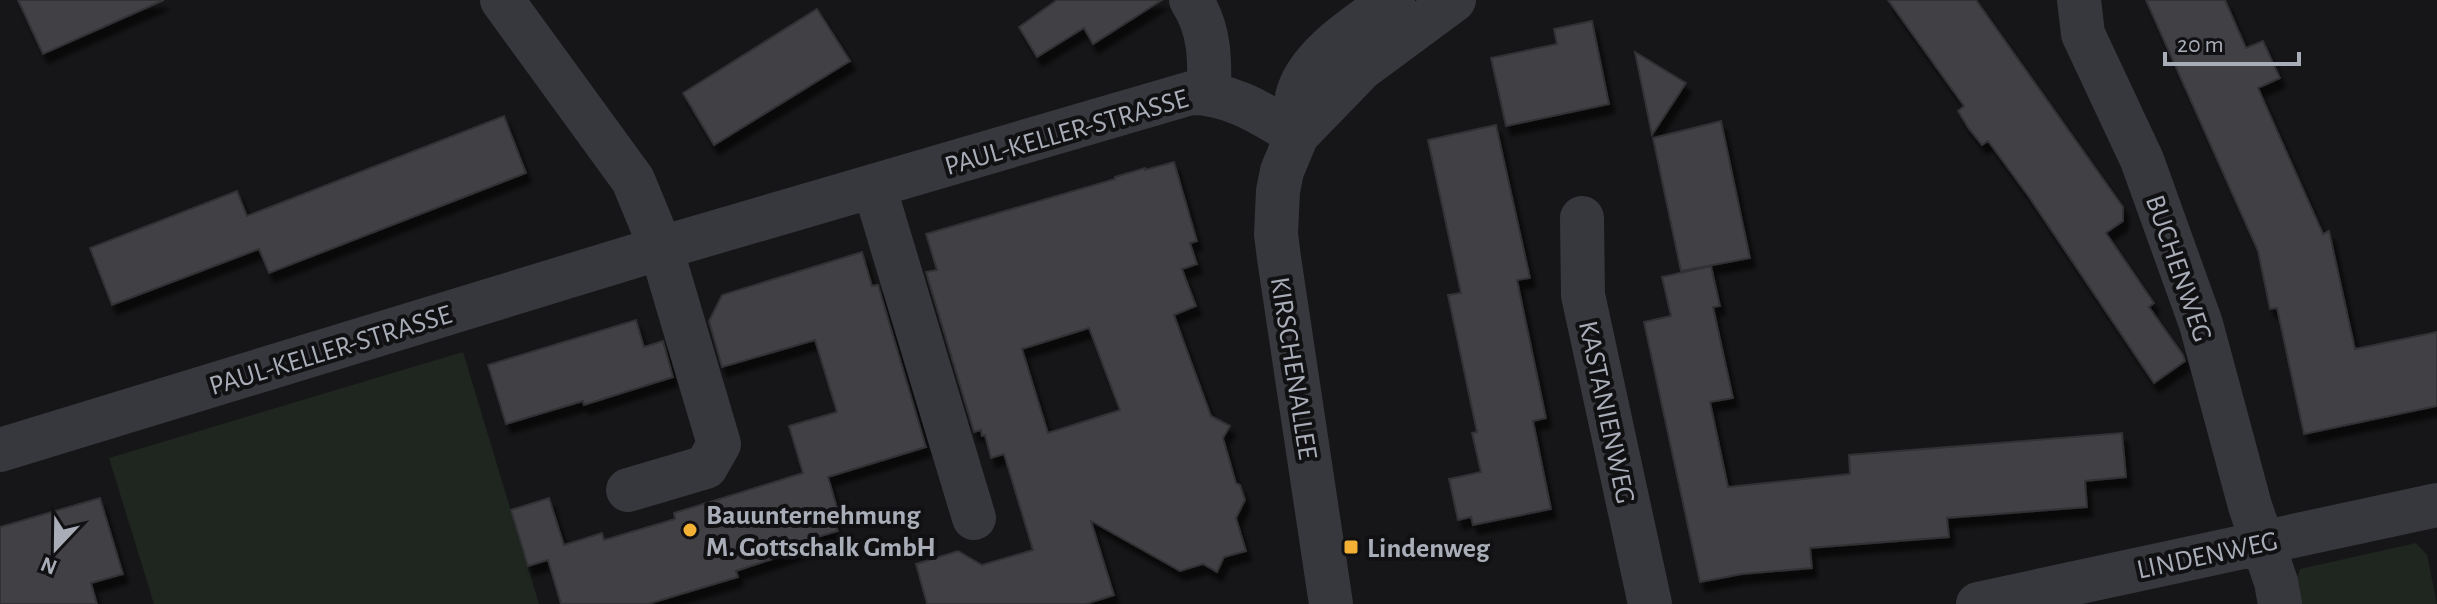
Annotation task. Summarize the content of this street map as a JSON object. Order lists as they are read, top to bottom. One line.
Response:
{"streets":{"street":["PAUL-KELLER-STRASSE","BUCHENWEG","KIRSCHENALLEE","KASTANIENWEG","LINDENWEG"]},"crossings":[["PAUL-KELLER-STRASSE","KIRSCHENALLEE"],["BUCHENWEG","LINDENWEG"]],"places":{"other":["Bauunternehmung M. Gottschalk GmbH"],"transit":["Lindenweg"]},"scale_bar":"20 m","north":"bottom"}
